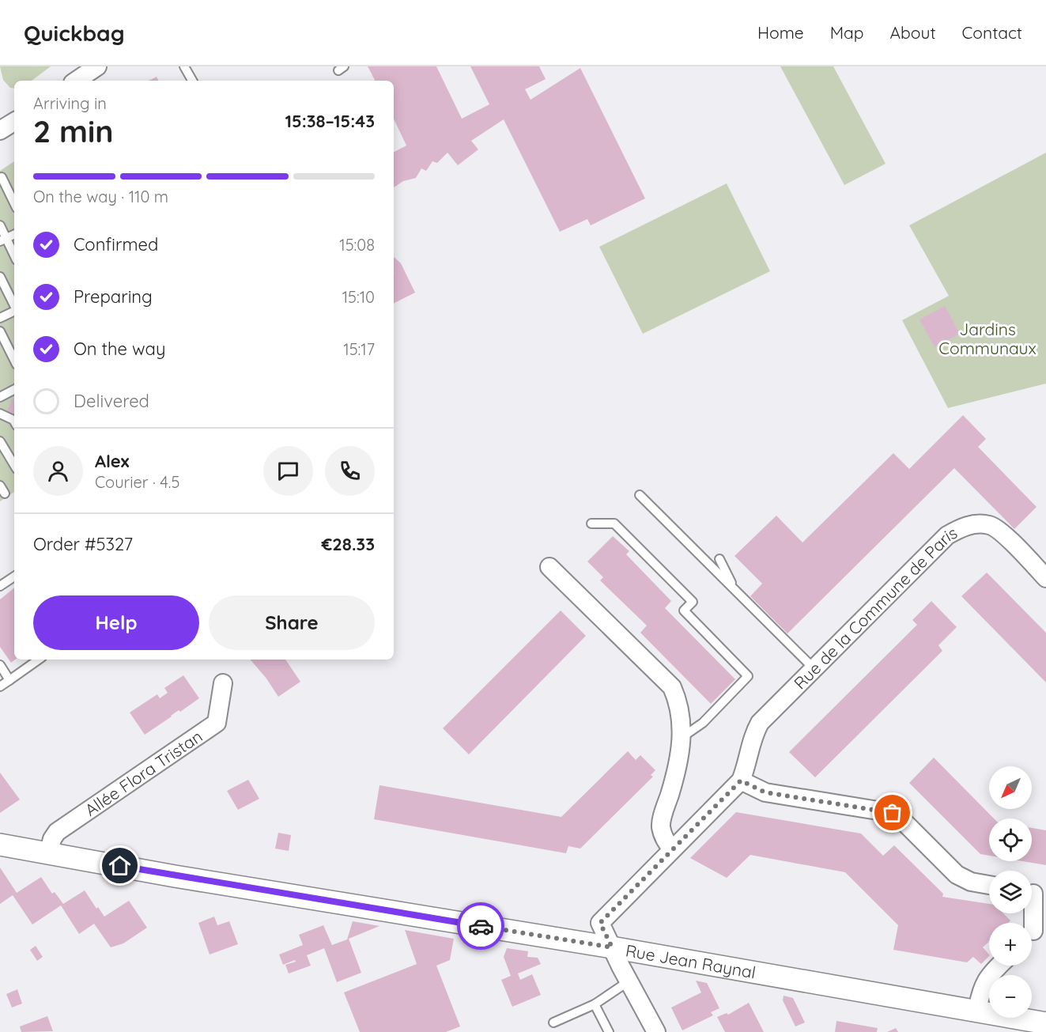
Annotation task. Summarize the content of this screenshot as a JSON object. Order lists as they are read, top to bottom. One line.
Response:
{"streets":{"street":["Rue de la Commune de Paris","Allée Flora Tristan","Rue Jean Raynal"]},"crossings":[["Rue de la Commune de Paris","Rue Jean Raynal"],["Allée Flora Tristan","Rue Jean Raynal"]],"parks":["Jardins Communaux"],"north":"bottom left","page":{"header":"Quickbag","nav":["Home","Map","About","Contact"],"heading":["2 min","Arriving in","15:38–15:43"],"panel":["Alex","Courier · 4.5","Order #5327","€28.33"],"bar":"On the way · 110 m","list":[["Confirmed","15:08"],["Preparing","15:10"],["On the way","15:17"],"Delivered"],"buttons":["Help","Share"],"map_buttons":["+","−"]}}
